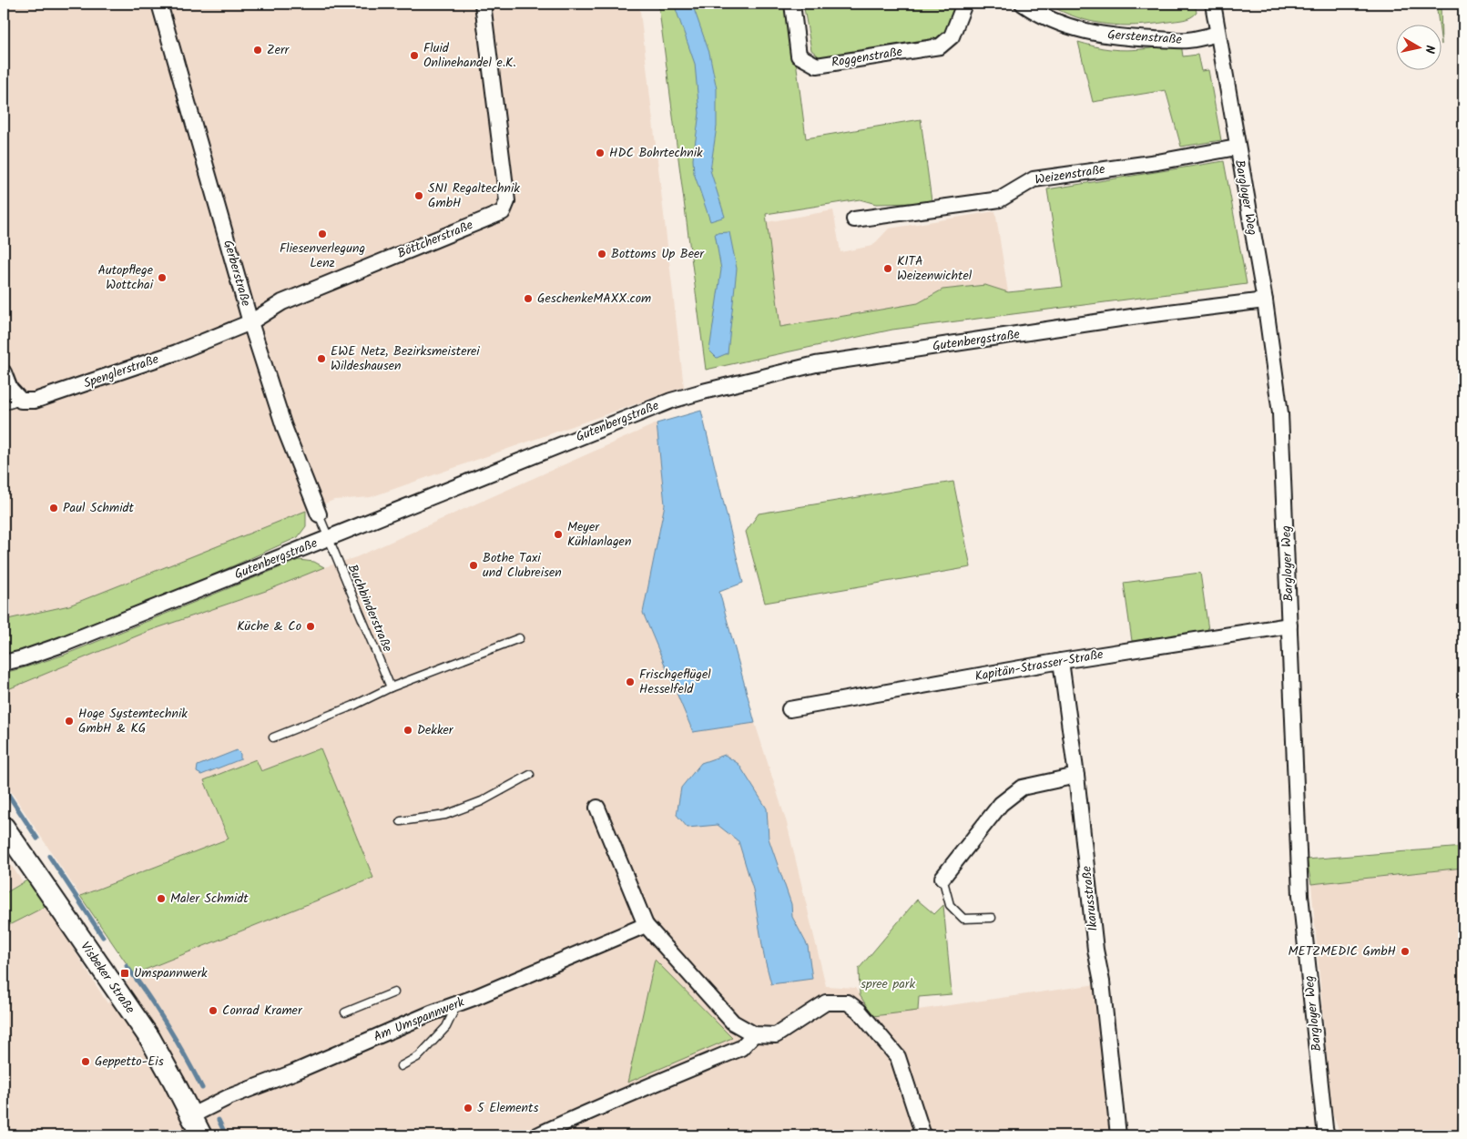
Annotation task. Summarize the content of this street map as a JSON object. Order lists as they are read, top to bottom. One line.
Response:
{"streets":{"main road":["Visbeker Straße"],"street":["Gerstenstraße","Roggenstraße","Weizenstraße","Bargloyer Weg","Böttcherstraße","Gerberstraße","Gutenbergstraße","Spenglerstraße","Kapitän-Strasser-Straße","Ikarusstraße","Am Umspannwerk"],"lane":["Buchbinderstraße"]},"crossings":[["Gerstenstraße","Bargloyer Weg"],["Weizenstraße","Bargloyer Weg"],["Bargloyer Weg","Gutenbergstraße"],["Bargloyer Weg","Kapitän-Strasser-Straße"],["Böttcherstraße","Gerberstraße"],["Böttcherstraße","Spenglerstraße"],["Gerberstraße","Gutenbergstraße"],["Gerberstraße","Spenglerstraße"],["Gerberstraße","Buchbinderstraße"],["Gutenbergstraße","Buchbinderstraße"],["Kapitän-Strasser-Straße","Ikarusstraße"],["Visbeker Straße","Am Umspannwerk"]],"parks":["spree park"],"places":{"other":["Zerr","Fluid Onlinehandel e.K.","HDC Bohrtechnik","SNI Regaltechnik GmbH","Fliesenverlegung Lenz","Bottoms Up Beer","KITA Weizenwichtel","Autopflege Wottchai","GeschenkeMAXX.com","EWE Netz, Bezirksmeisterei Wildeshausen","Paul Schmidt","Meyer Kühlanlagen","Bothe Taxi und Clubreisen","Küche & Co","Frischgeflügel Hesselfeld","Hoge Systemtechnik GmbH & KG","Dekker","Maler Schmidt","METZMEDIC GmbH","Conrad Kramer","Geppetto-Eis","5 Elements"],"transit":["Umspannwerk"]},"north":"right"}
